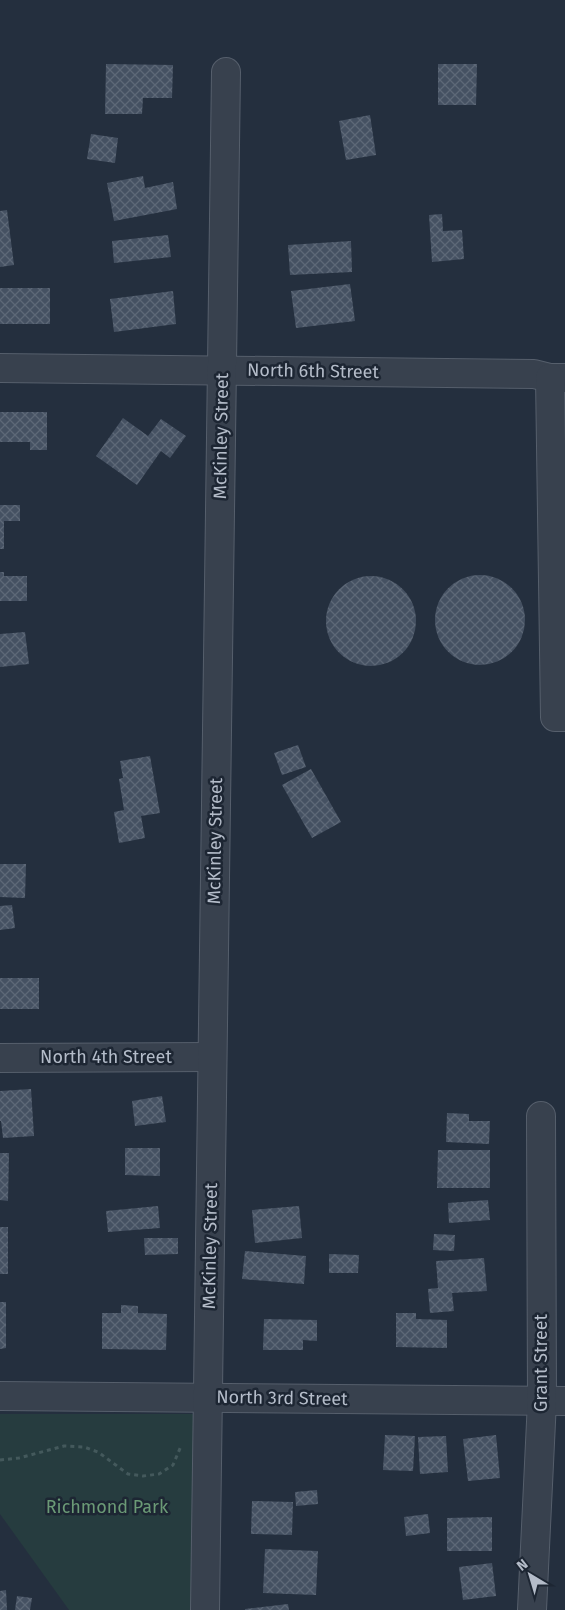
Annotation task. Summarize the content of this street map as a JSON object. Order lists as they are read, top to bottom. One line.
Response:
{"streets":{"street":["North 6th Street","McKinley Street","North 4th Street","Grant Street","North 3rd Street"]},"crossings":[["North 6th Street","McKinley Street"],["McKinley Street","North 4th Street"],["McKinley Street","North 3rd Street"],["Grant Street","North 3rd Street"]],"parks":["Richmond Park"],"north":"top left"}
